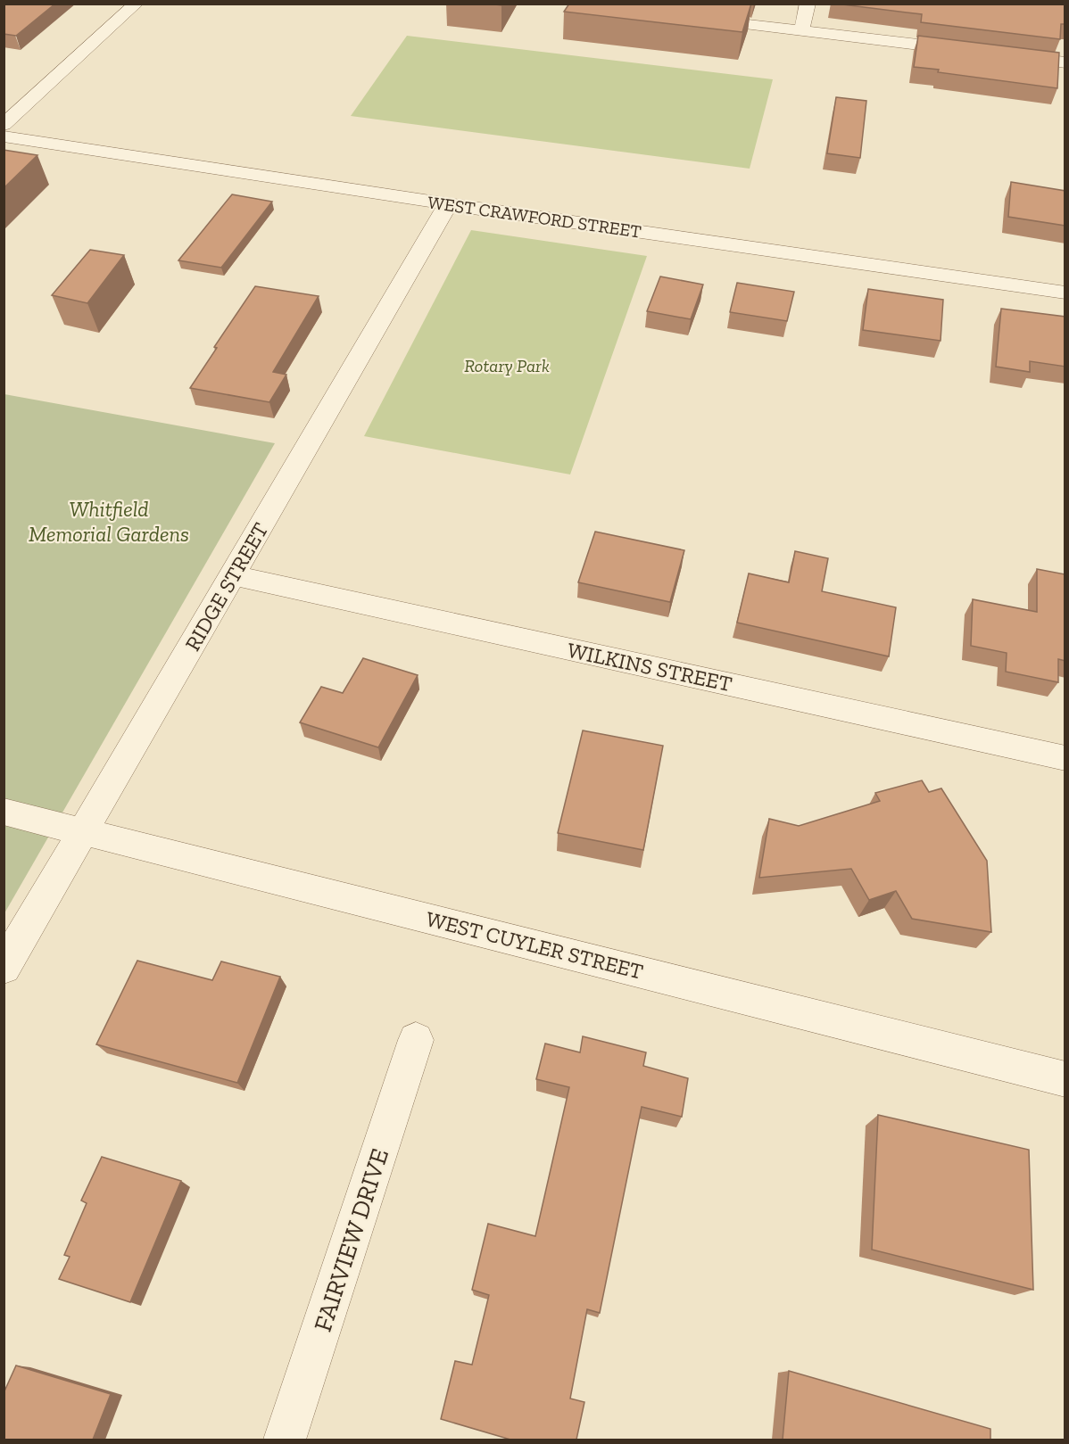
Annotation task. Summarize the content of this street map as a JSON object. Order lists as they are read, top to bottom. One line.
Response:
{"streets":{"street":["WEST CRAWFORD STREET","RIDGE STREET","WILKINS STREET","WEST CUYLER STREET","FAIRVIEW DRIVE"]},"crossings":[["WEST CRAWFORD STREET","RIDGE STREET"],["RIDGE STREET","WILKINS STREET"],["RIDGE STREET","WEST CUYLER STREET"]],"parks":["Rotary Park","Whitfield Memorial Gardens"]}
